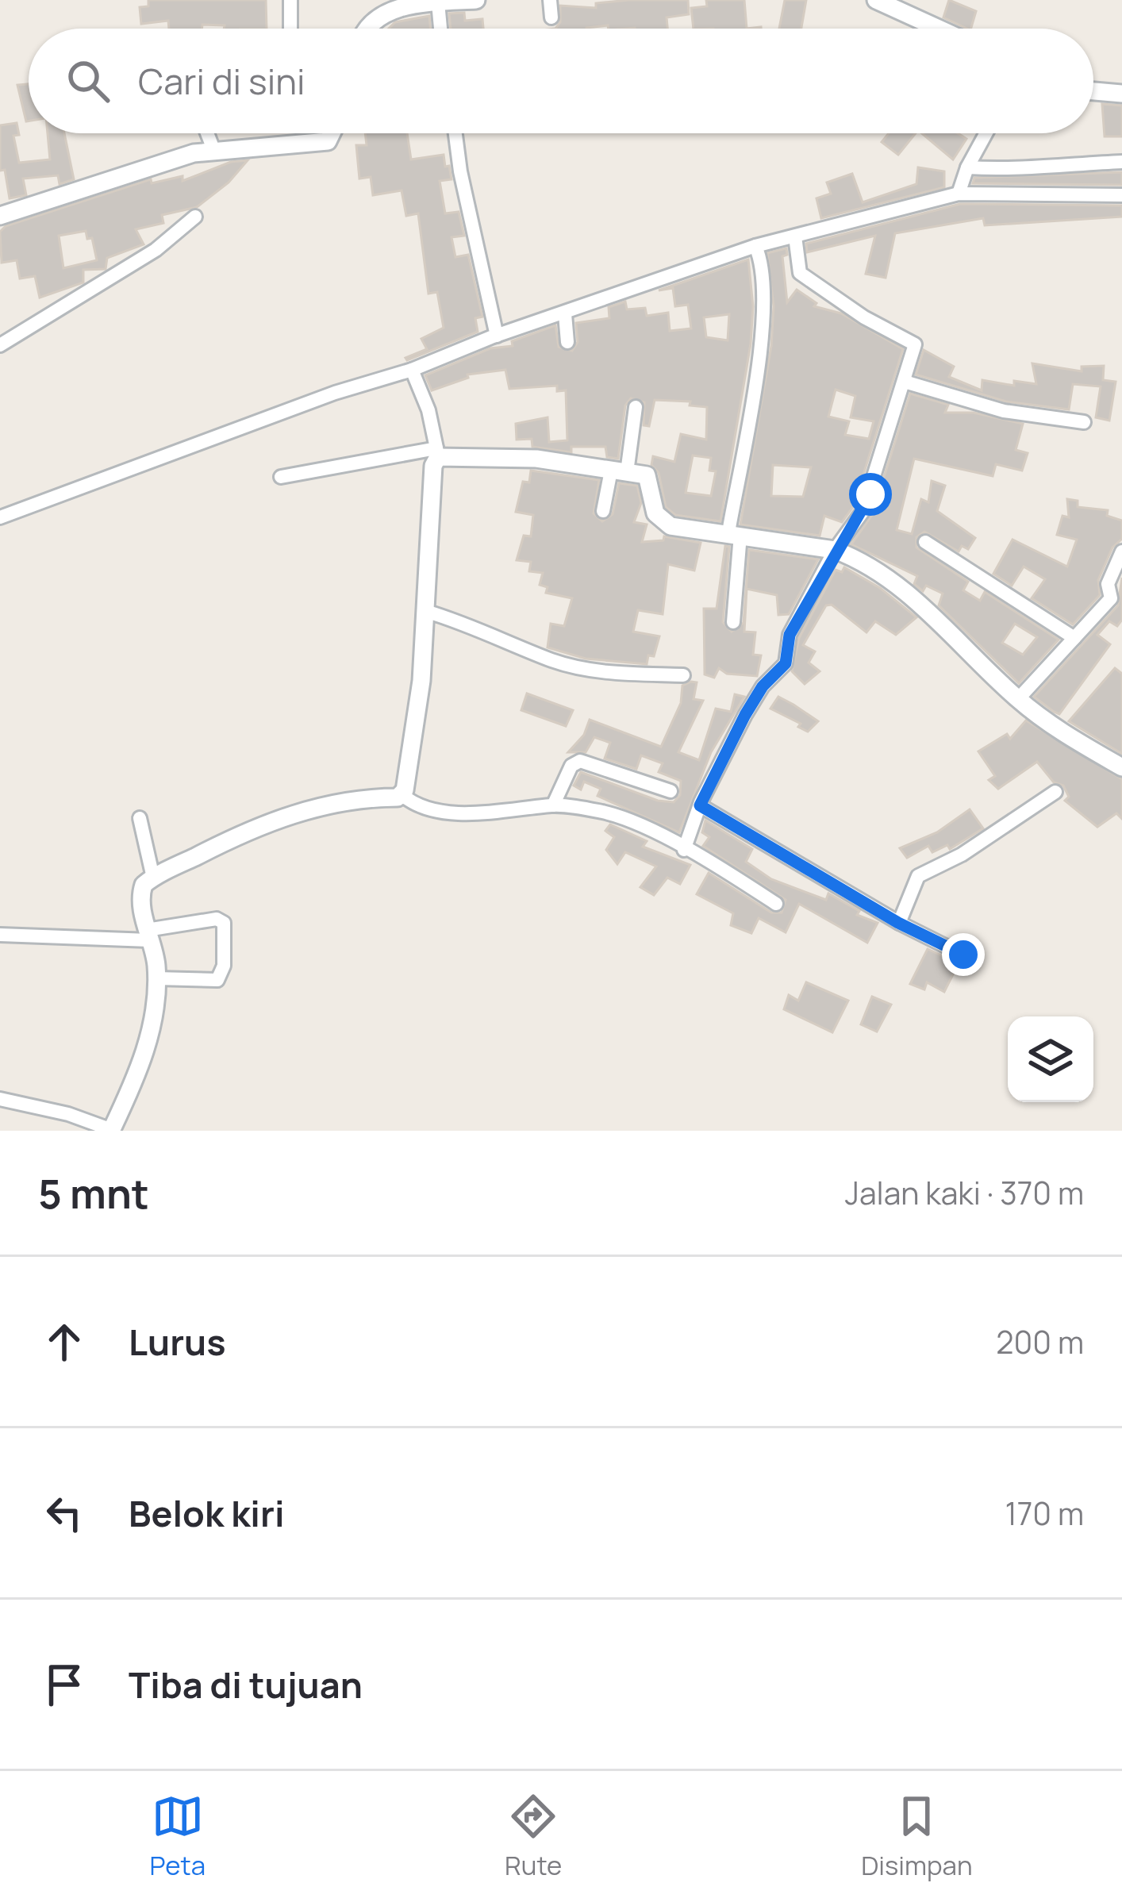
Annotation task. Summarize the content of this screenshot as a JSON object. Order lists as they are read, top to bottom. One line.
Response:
{"page":{"search":"Cari di sini","heading":["5 mnt","Jalan kaki · 370 m"],"list":[["Lurus","200 m"],["Belok kiri","170 m"],"Tiba di tujuan"],"nav":["Peta","Rute","Disimpan"]}}
